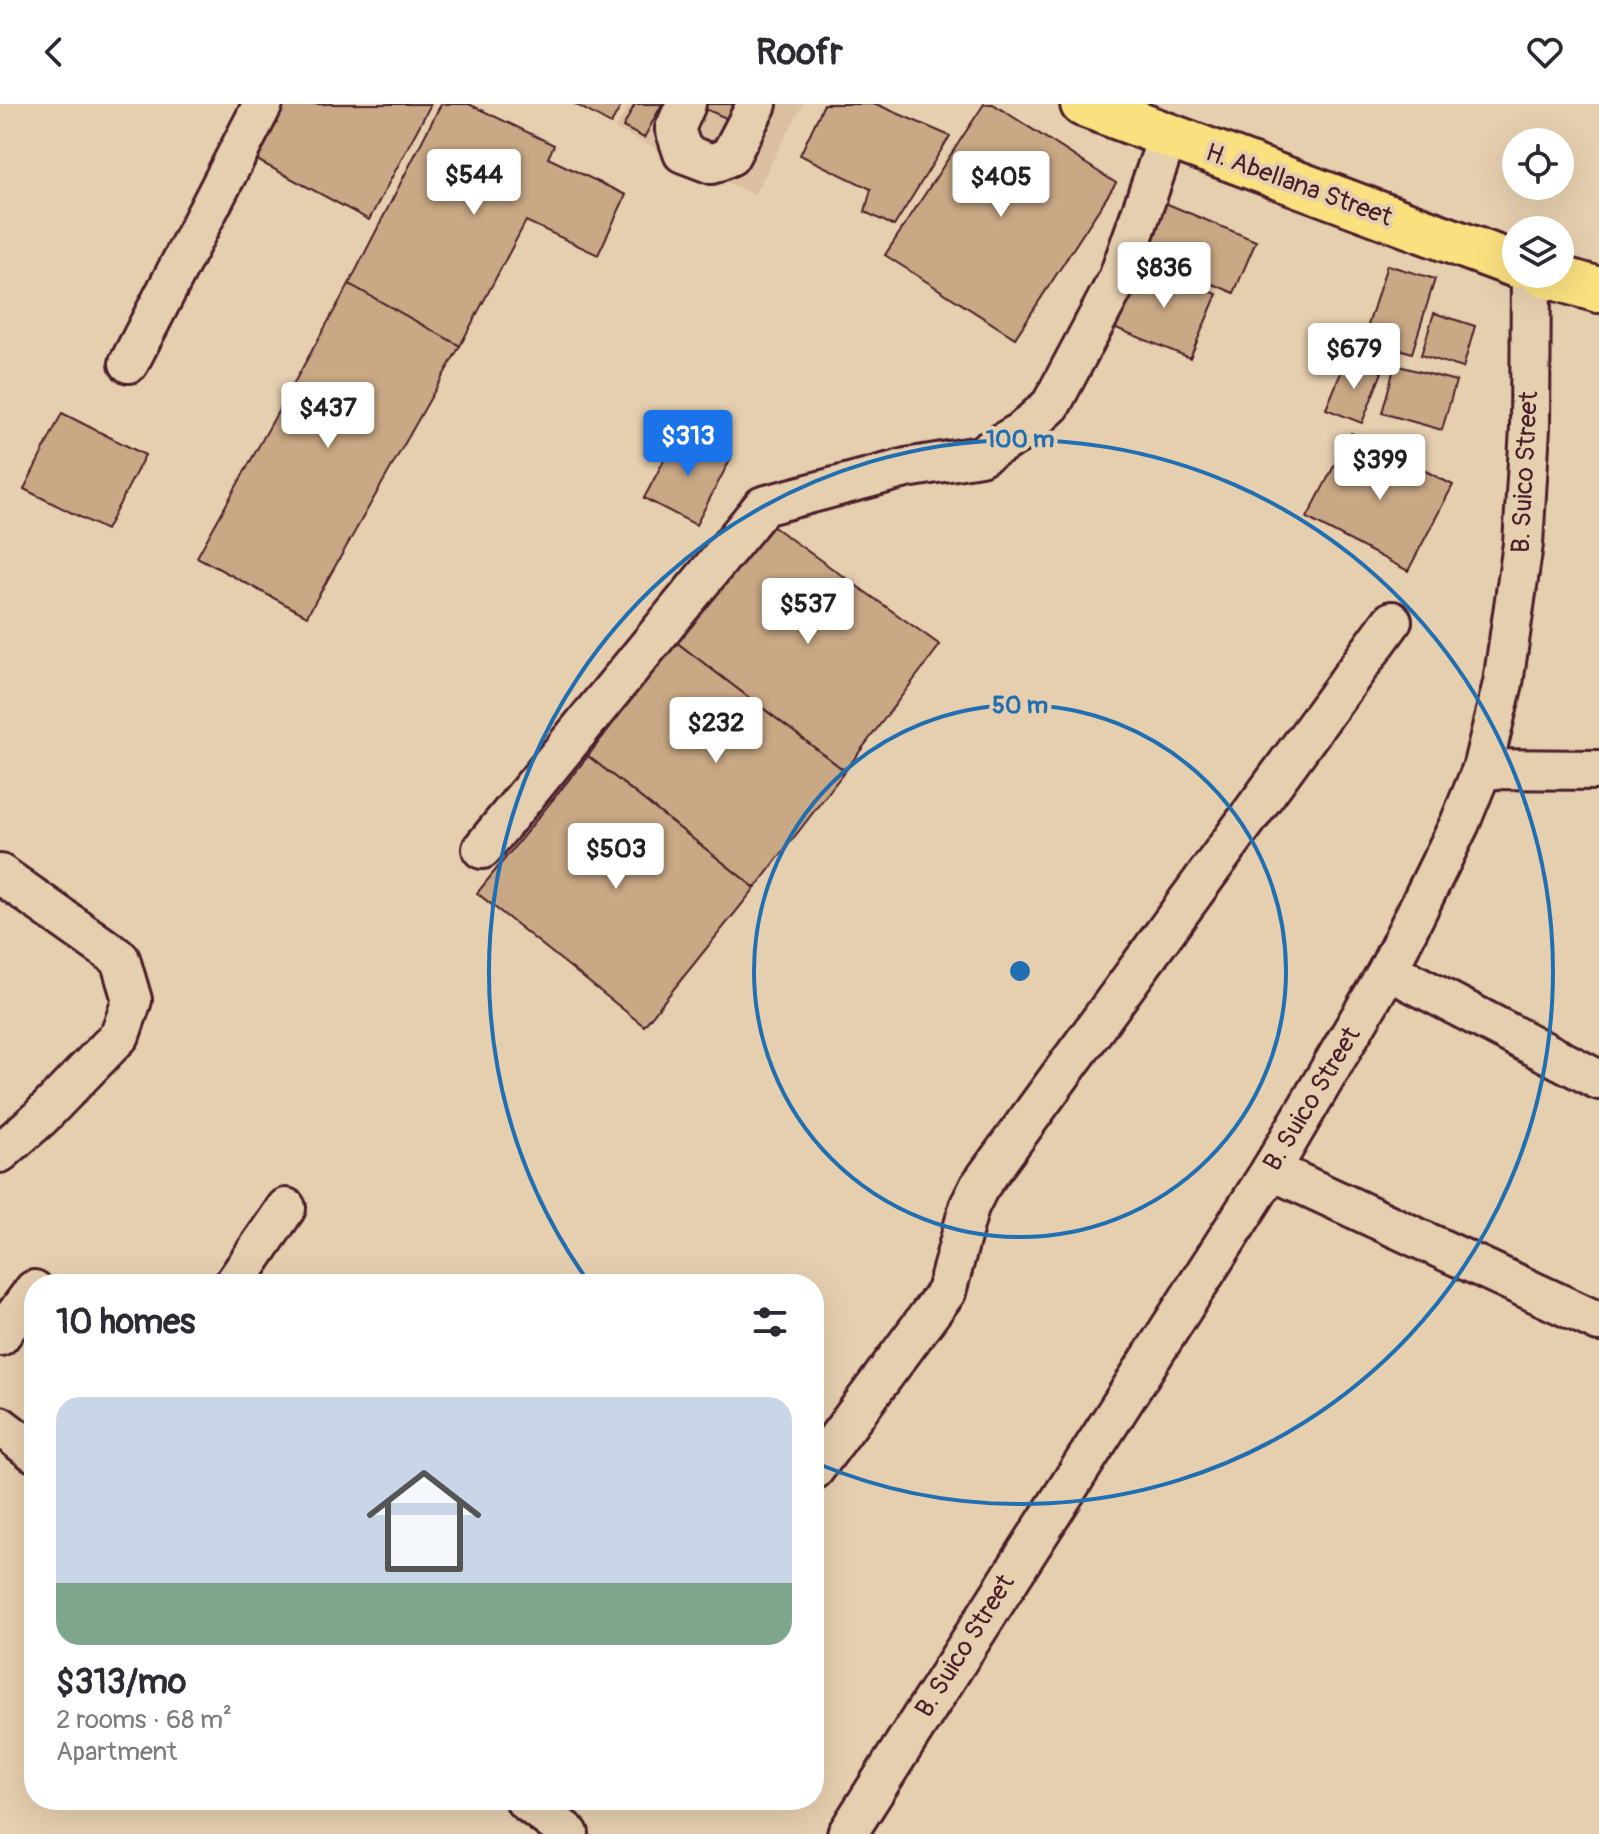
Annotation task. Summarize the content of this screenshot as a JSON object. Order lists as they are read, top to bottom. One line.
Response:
{"streets":{"main road":["H. Abellana Street"],"street":["B. Suico Street"]},"page":{"header":"Roofr","price":["$544","$405","$836","$679","$437","$313","$399","$537","$232","$503"],"heading":"10 homes","list":[{"name":"$313/mo","note":"2 rooms · 68 m² · Apartment"}]},"rings":["100 m","50 m"]}
